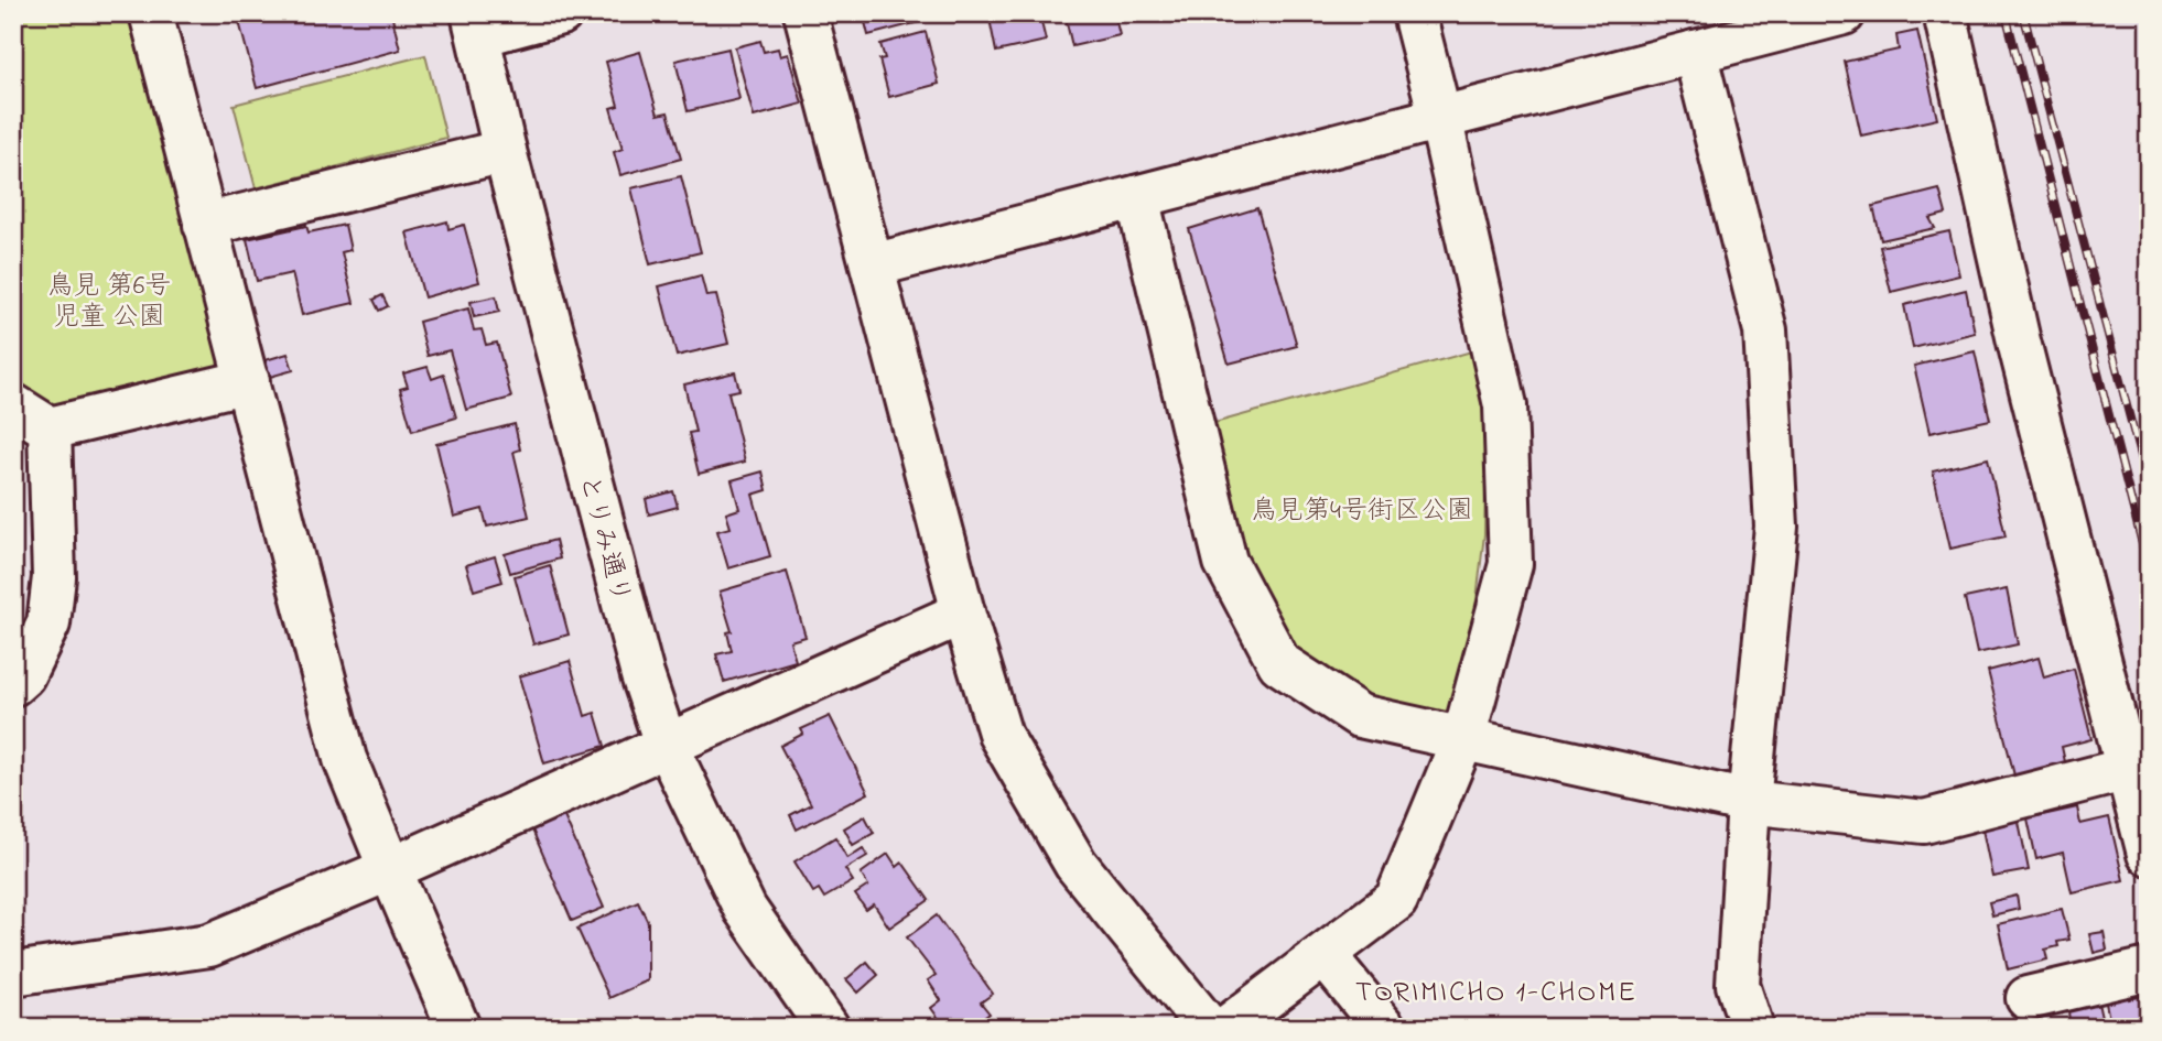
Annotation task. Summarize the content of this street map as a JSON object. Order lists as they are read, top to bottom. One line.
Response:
{"streets":{"street":["とりみ通り"]},"districts":["TORIMICHO 1-CHOME"],"parks":["鳥見 第6号 児童 公園","鳥見第4号街区公園"]}
